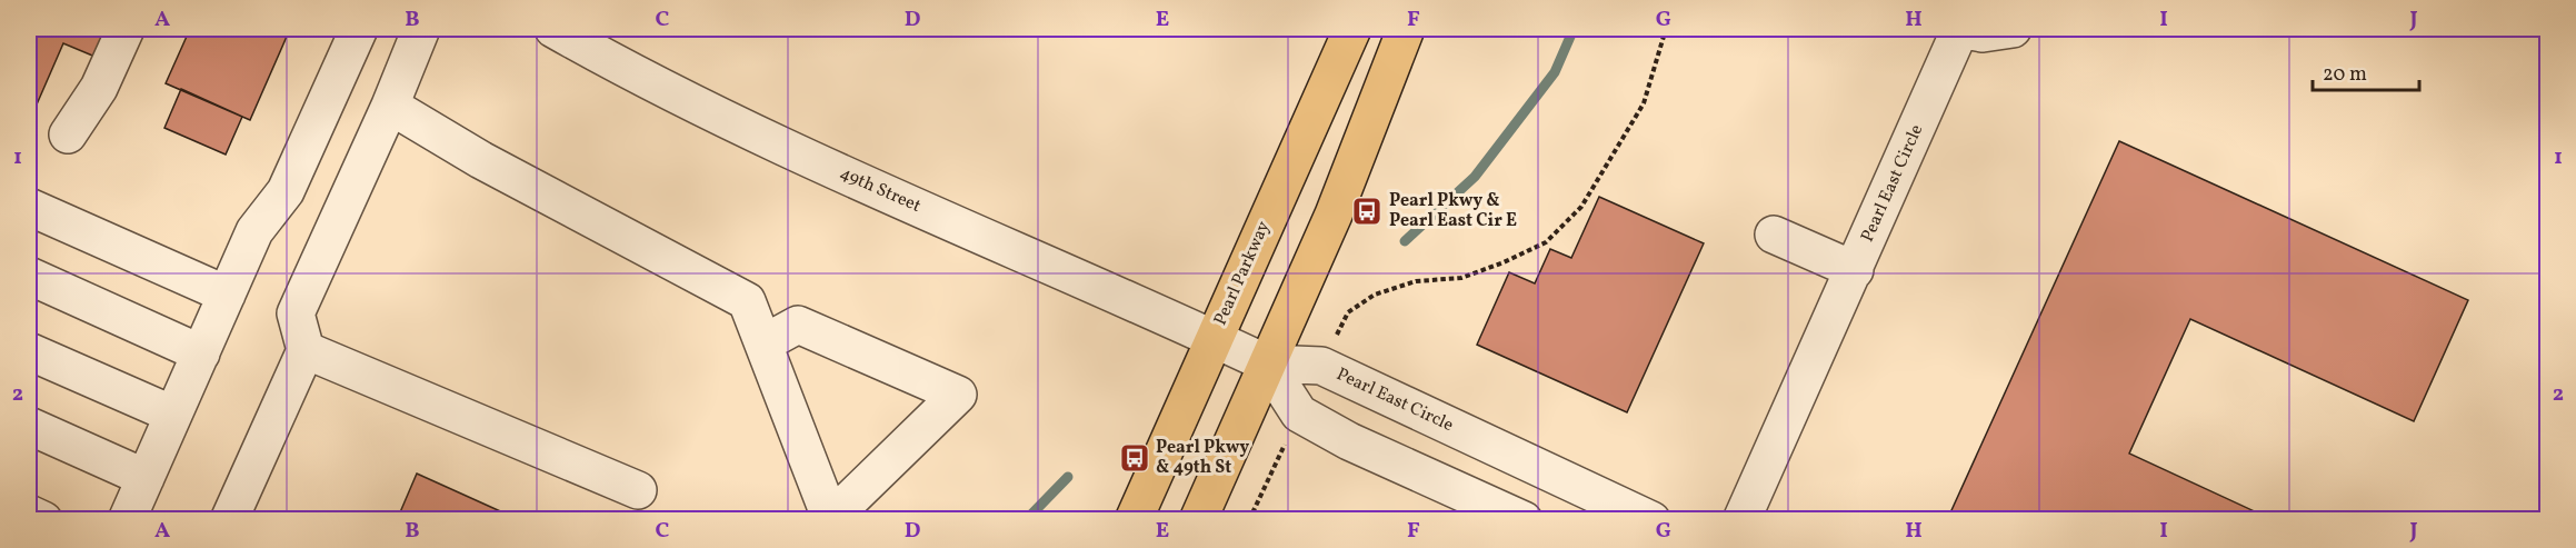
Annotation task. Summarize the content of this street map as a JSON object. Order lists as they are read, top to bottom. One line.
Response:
{"streets":{"main road":["Pearl Parkway"],"street":["Pearl East Circle","49th Street"]},"crossings":[["Pearl East Circle","49th Street"],["49th Street","Pearl Parkway"]],"places":{"bus stop":["Pearl Pkwy & Pearl East Cir E","Pearl Pkwy & 49th St"]},"scale_bar":"20 m","grid":{"columns":["A","B","C","D","E","F","G","H","I","J"],"rows":["1","2"]}}
